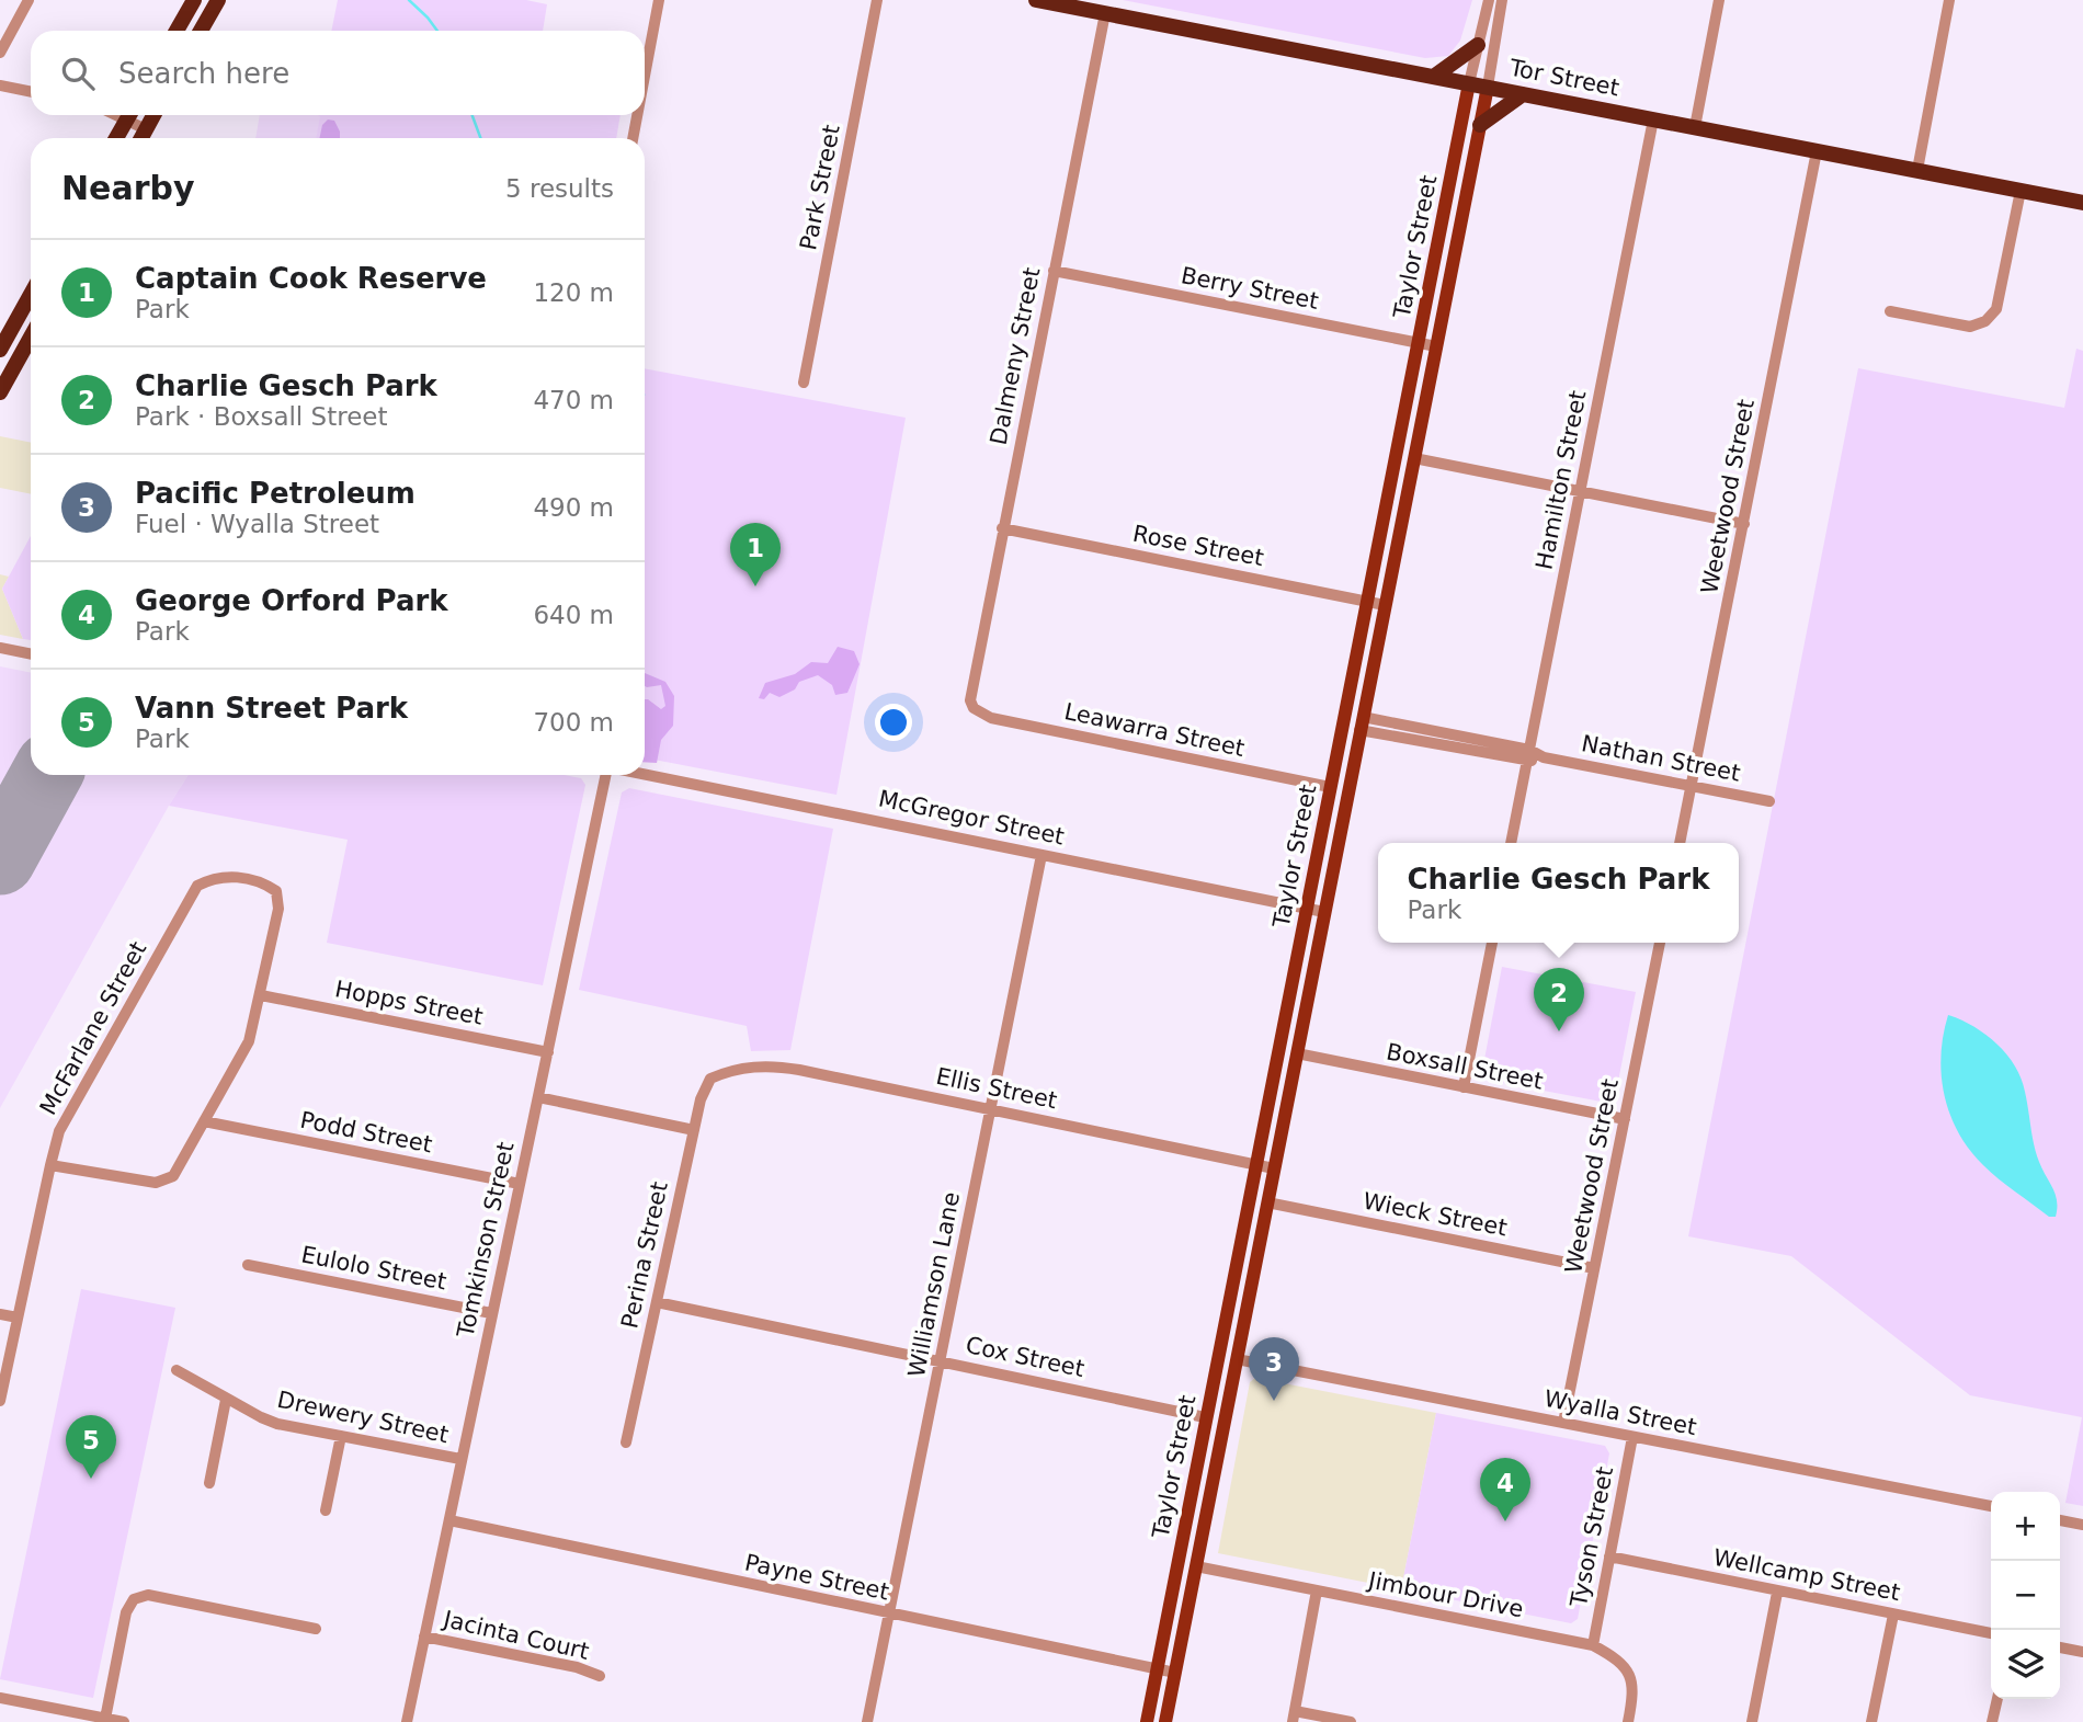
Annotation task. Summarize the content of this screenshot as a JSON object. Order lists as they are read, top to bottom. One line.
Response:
{"streets":{"highway":["Tor Street"],"main road":["Taylor Street"],"street":["Park Street","Berry Street","Dalmeny Street","Hamilton Street","Weetwood Street","Rose Street","Leawarra Street","Nathan Street","McGregor Street","Hopps Street","McFarlane Street","Boxsall Street","Ellis Street","Podd Street","Wieck Street","Tomkinson Street","Perina Street","Eulolo Street","Williamson Lane","Cox Street","Wyalla Street","Drewery Street","Tyson Street","Wellcamp Street","Payne Street","Jimbour Drive","Jacinta Court"]},"crossings":[["Tor Street","Taylor Street"],["Tor Street","Dalmeny Street"],["Tor Street","Hamilton Street"],["Tor Street","Weetwood Street"],["Taylor Street","Berry Street"],["Taylor Street","Rose Street"],["Taylor Street","Leawarra Street"],["Taylor Street","Nathan Street"],["Taylor Street","McGregor Street"],["Taylor Street","Boxsall Street"],["Taylor Street","Ellis Street"],["Taylor Street","Wieck Street"],["Taylor Street","Cox Street"],["Taylor Street","Wyalla Street"],["Taylor Street","Payne Street"],["Taylor Street","Jimbour Drive"],["Berry Street","Dalmeny Street"],["Dalmeny Street","Rose Street"],["Dalmeny Street","Leawarra Street"],["Hamilton Street","Nathan Street"],["Weetwood Street","Nathan Street"],["Weetwood Street","Boxsall Street"],["Weetwood Street","Wieck Street"],["Weetwood Street","Wyalla Street"],["McGregor Street","Williamson Lane"],["Hopps Street","McFarlane Street"],["Hopps Street","Tomkinson Street"],["Ellis Street","Perina Street"],["Ellis Street","Williamson Lane"],["Podd Street","Tomkinson Street"],["Tomkinson Street","Eulolo Street"],["Tomkinson Street","Drewery Street"],["Tomkinson Street","Payne Street"],["Tomkinson Street","Jacinta Court"],["Perina Street","Cox Street"],["Williamson Lane","Cox Street"],["Williamson Lane","Payne Street"],["Wyalla Street","Tyson Street"],["Tyson Street","Wellcamp Street"],["Tyson Street","Jimbour Drive"]],"page":{"search":"Search here","heading":["Nearby","5 results"],"list":[{"mark":"1","name":"Captain Cook Reserve","note":"Park","value":"120 m"},{"mark":"2","name":"Charlie Gesch Park","note":"Park · Boxsall Street","value":"470 m"},{"mark":"3","name":"Pacific Petroleum","note":"Fuel · Wyalla Street","value":"490 m"},{"mark":"4","name":"George Orford Park","note":"Park","value":"640 m"},{"mark":"5","name":"Vann Street Park","note":"Park","value":"700 m"}],"pins":["1","2","3","5","4"],"popup":["Charlie Gesch Park","Park"],"map_buttons":["+","−"]}}
